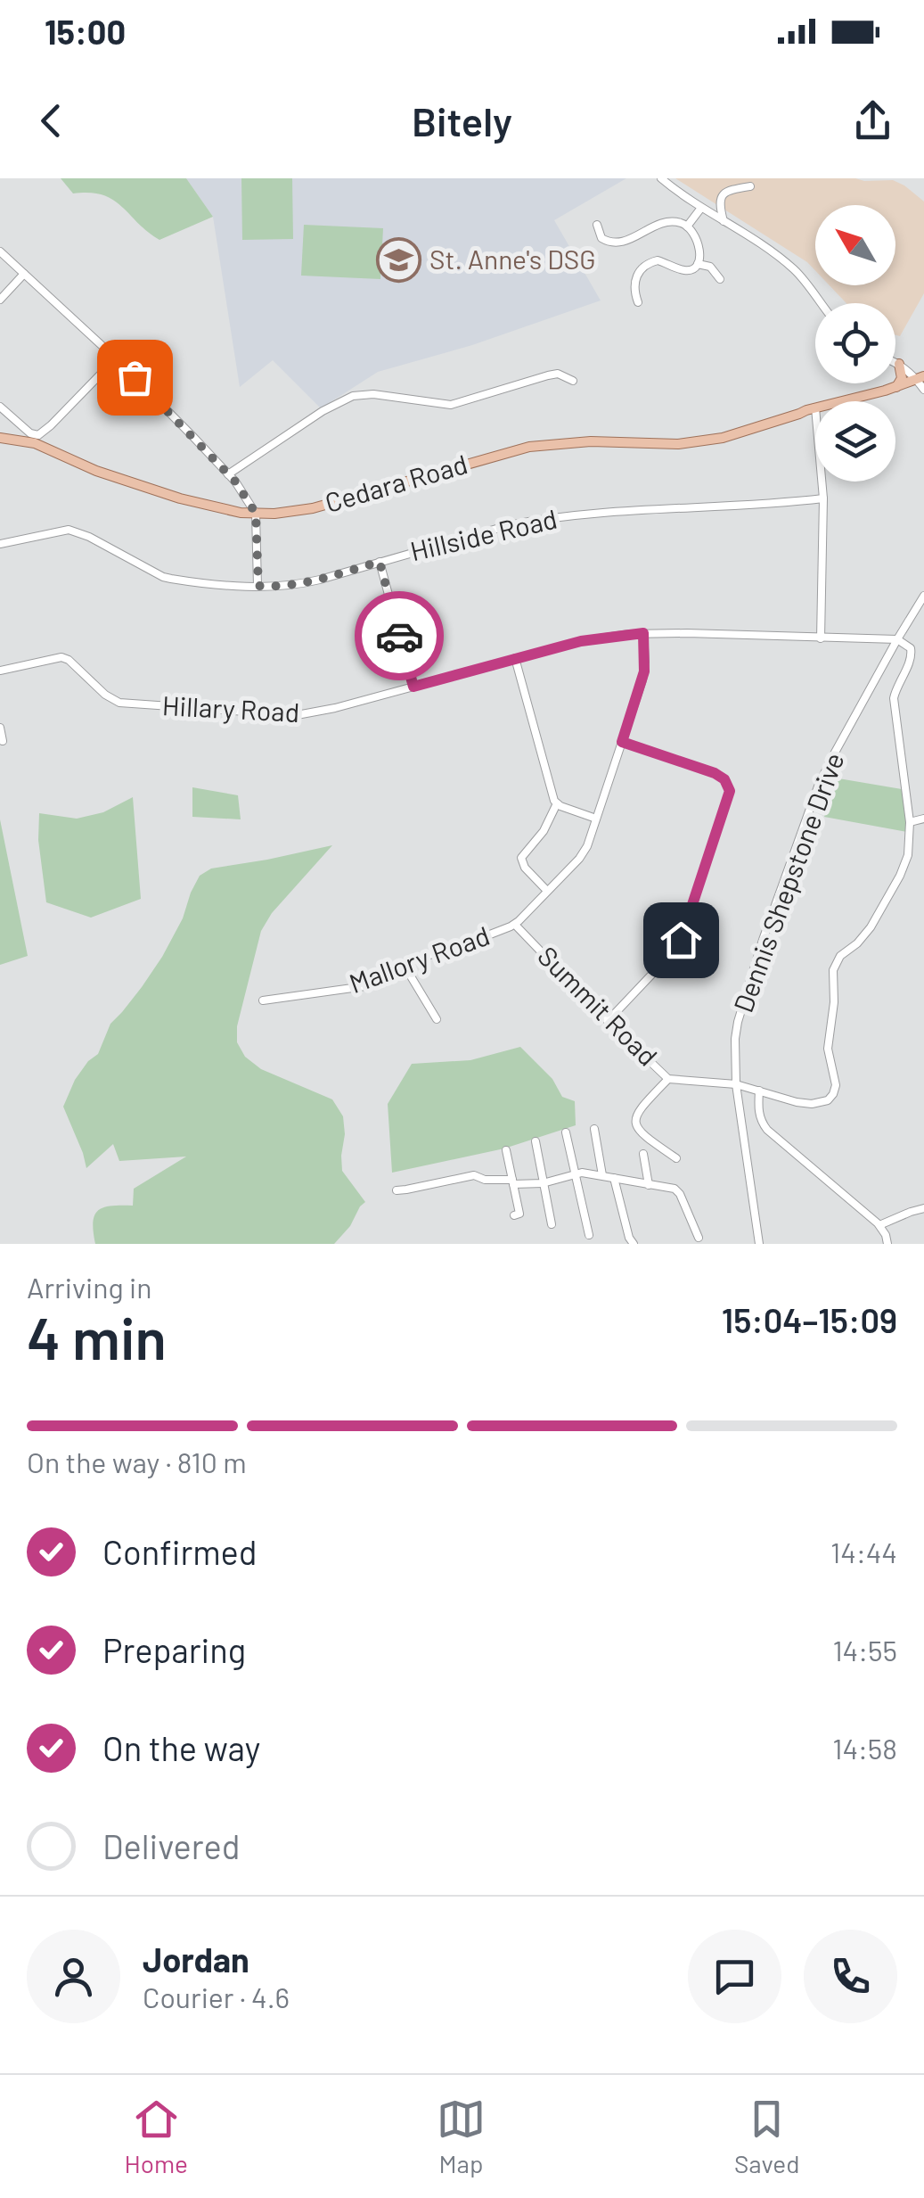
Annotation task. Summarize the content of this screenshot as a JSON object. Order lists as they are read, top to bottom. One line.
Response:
{"streets":{"main road":["Cedara Road"],"street":["Hillside Road","Hillary Road","Dennis Shepstone Drive","Mallory Road","Summit Road"]},"crossings":[["Hillary Road","Dennis Shepstone Drive"],["Hillary Road","Mallory Road"],["Dennis Shepstone Drive","Summit Road"],["Mallory Road","Summit Road"]],"places":{"school or university":["St. Anne's DSG"]},"north":"top left","page":{"status":"15:00","header":"Bitely","heading":["4 min","Arriving in","15:04–15:09"],"panel":["Jordan","Courier · 4.6"],"bar":"On the way · 810 m","list":[["Confirmed","14:44"],["Preparing","14:55"],["On the way","14:58"],"Delivered"],"tabs":["Home","Map","Saved"]}}
